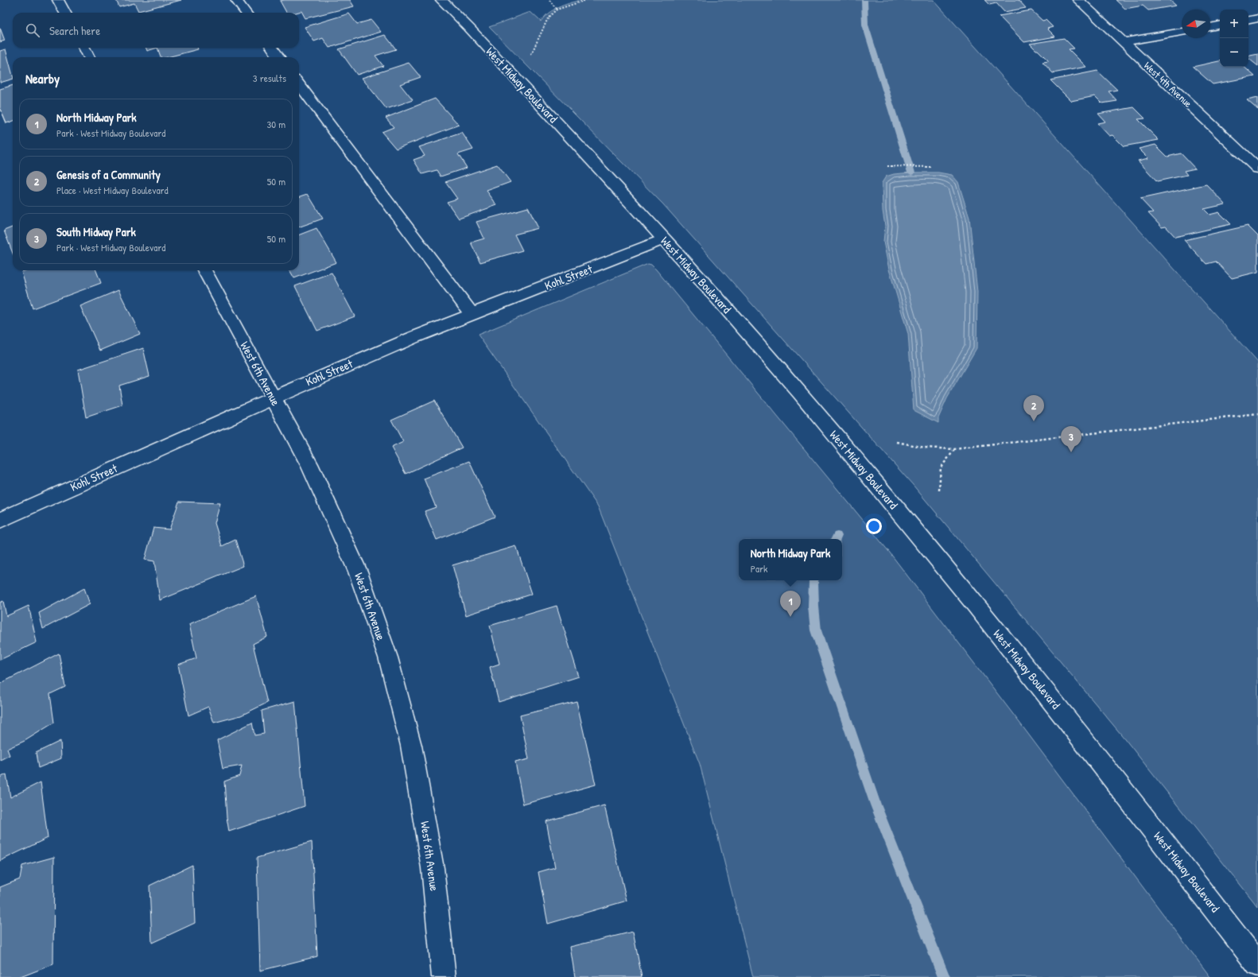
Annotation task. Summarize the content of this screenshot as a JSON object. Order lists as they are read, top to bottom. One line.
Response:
{"streets":{"street":["West 4th Avenue","West Midway Boulevard","Kohl Street","West 6th Avenue"]},"crossings":[["West Midway Boulevard","Kohl Street"],["Kohl Street","West 6th Avenue"]],"north":"left","page":{"map_buttons":["+","−"],"search":"Search here","heading":["Nearby","3 results"],"list":[{"mark":"1","name":"North Midway Park","note":"Park · West Midway Boulevard","value":"30 m"},{"mark":"2","name":"Genesis of a Community","note":"Place · West Midway Boulevard","value":"50 m"},{"mark":"3","name":"South Midway Park","note":"Park · West Midway Boulevard","value":"50 m"}],"pins":["2","3","1"],"popup":["North Midway Park","Park"]}}
